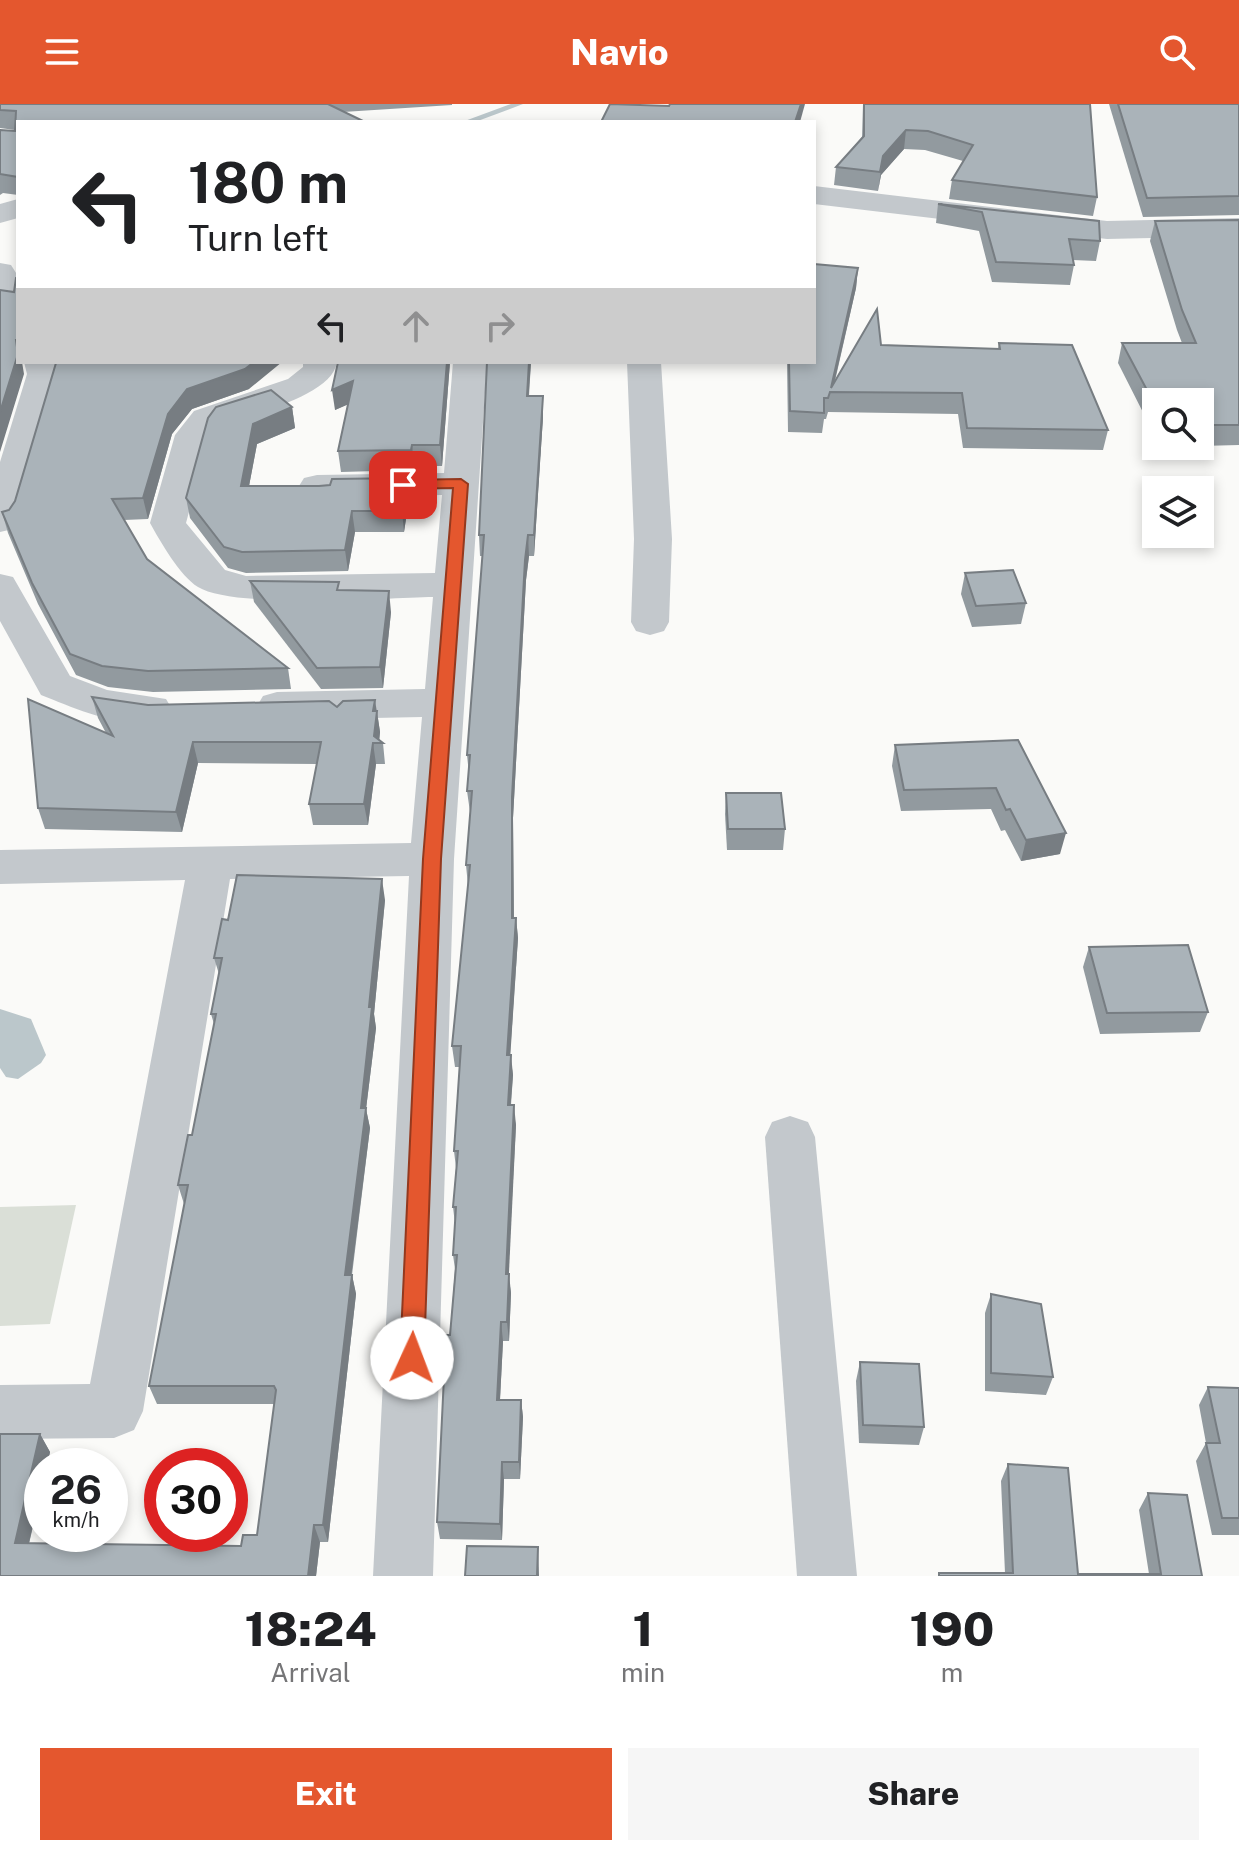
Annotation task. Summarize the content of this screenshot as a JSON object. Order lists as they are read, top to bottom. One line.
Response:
{"page":{"header":"Navio","turn":["180 m","Turn left"],"speed":"26 km/h","limit":"30","eta":["18:24","Arrival","1","min","190","m"],"buttons":["Exit","Share"]}}
